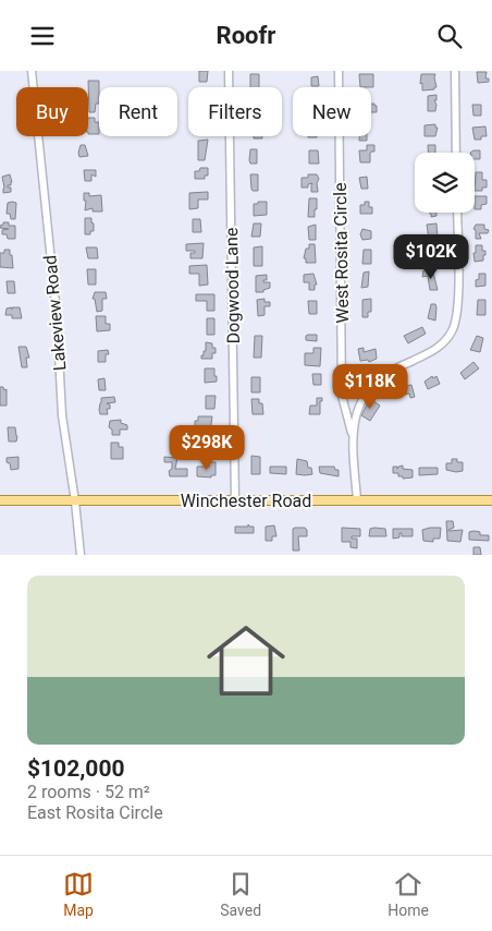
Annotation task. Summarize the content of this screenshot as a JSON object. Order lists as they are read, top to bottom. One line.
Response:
{"streets":{"main road":["Winchester Road"],"street":["West Rosita Circle","Dogwood Lane","Lakeview Road"]},"crossings":[["Dogwood Lane","Winchester Road"],["Lakeview Road","Winchester Road"]],"page":{"header":"Roofr","chip":["Buy","Rent","Filters","New"],"price":["$102K","$118K","$298K"],"list":[{"name":"$102,000","note":"2 rooms · 52 m² · East Rosita Circle"}],"tabs":["Map","Saved","Home"]}}
